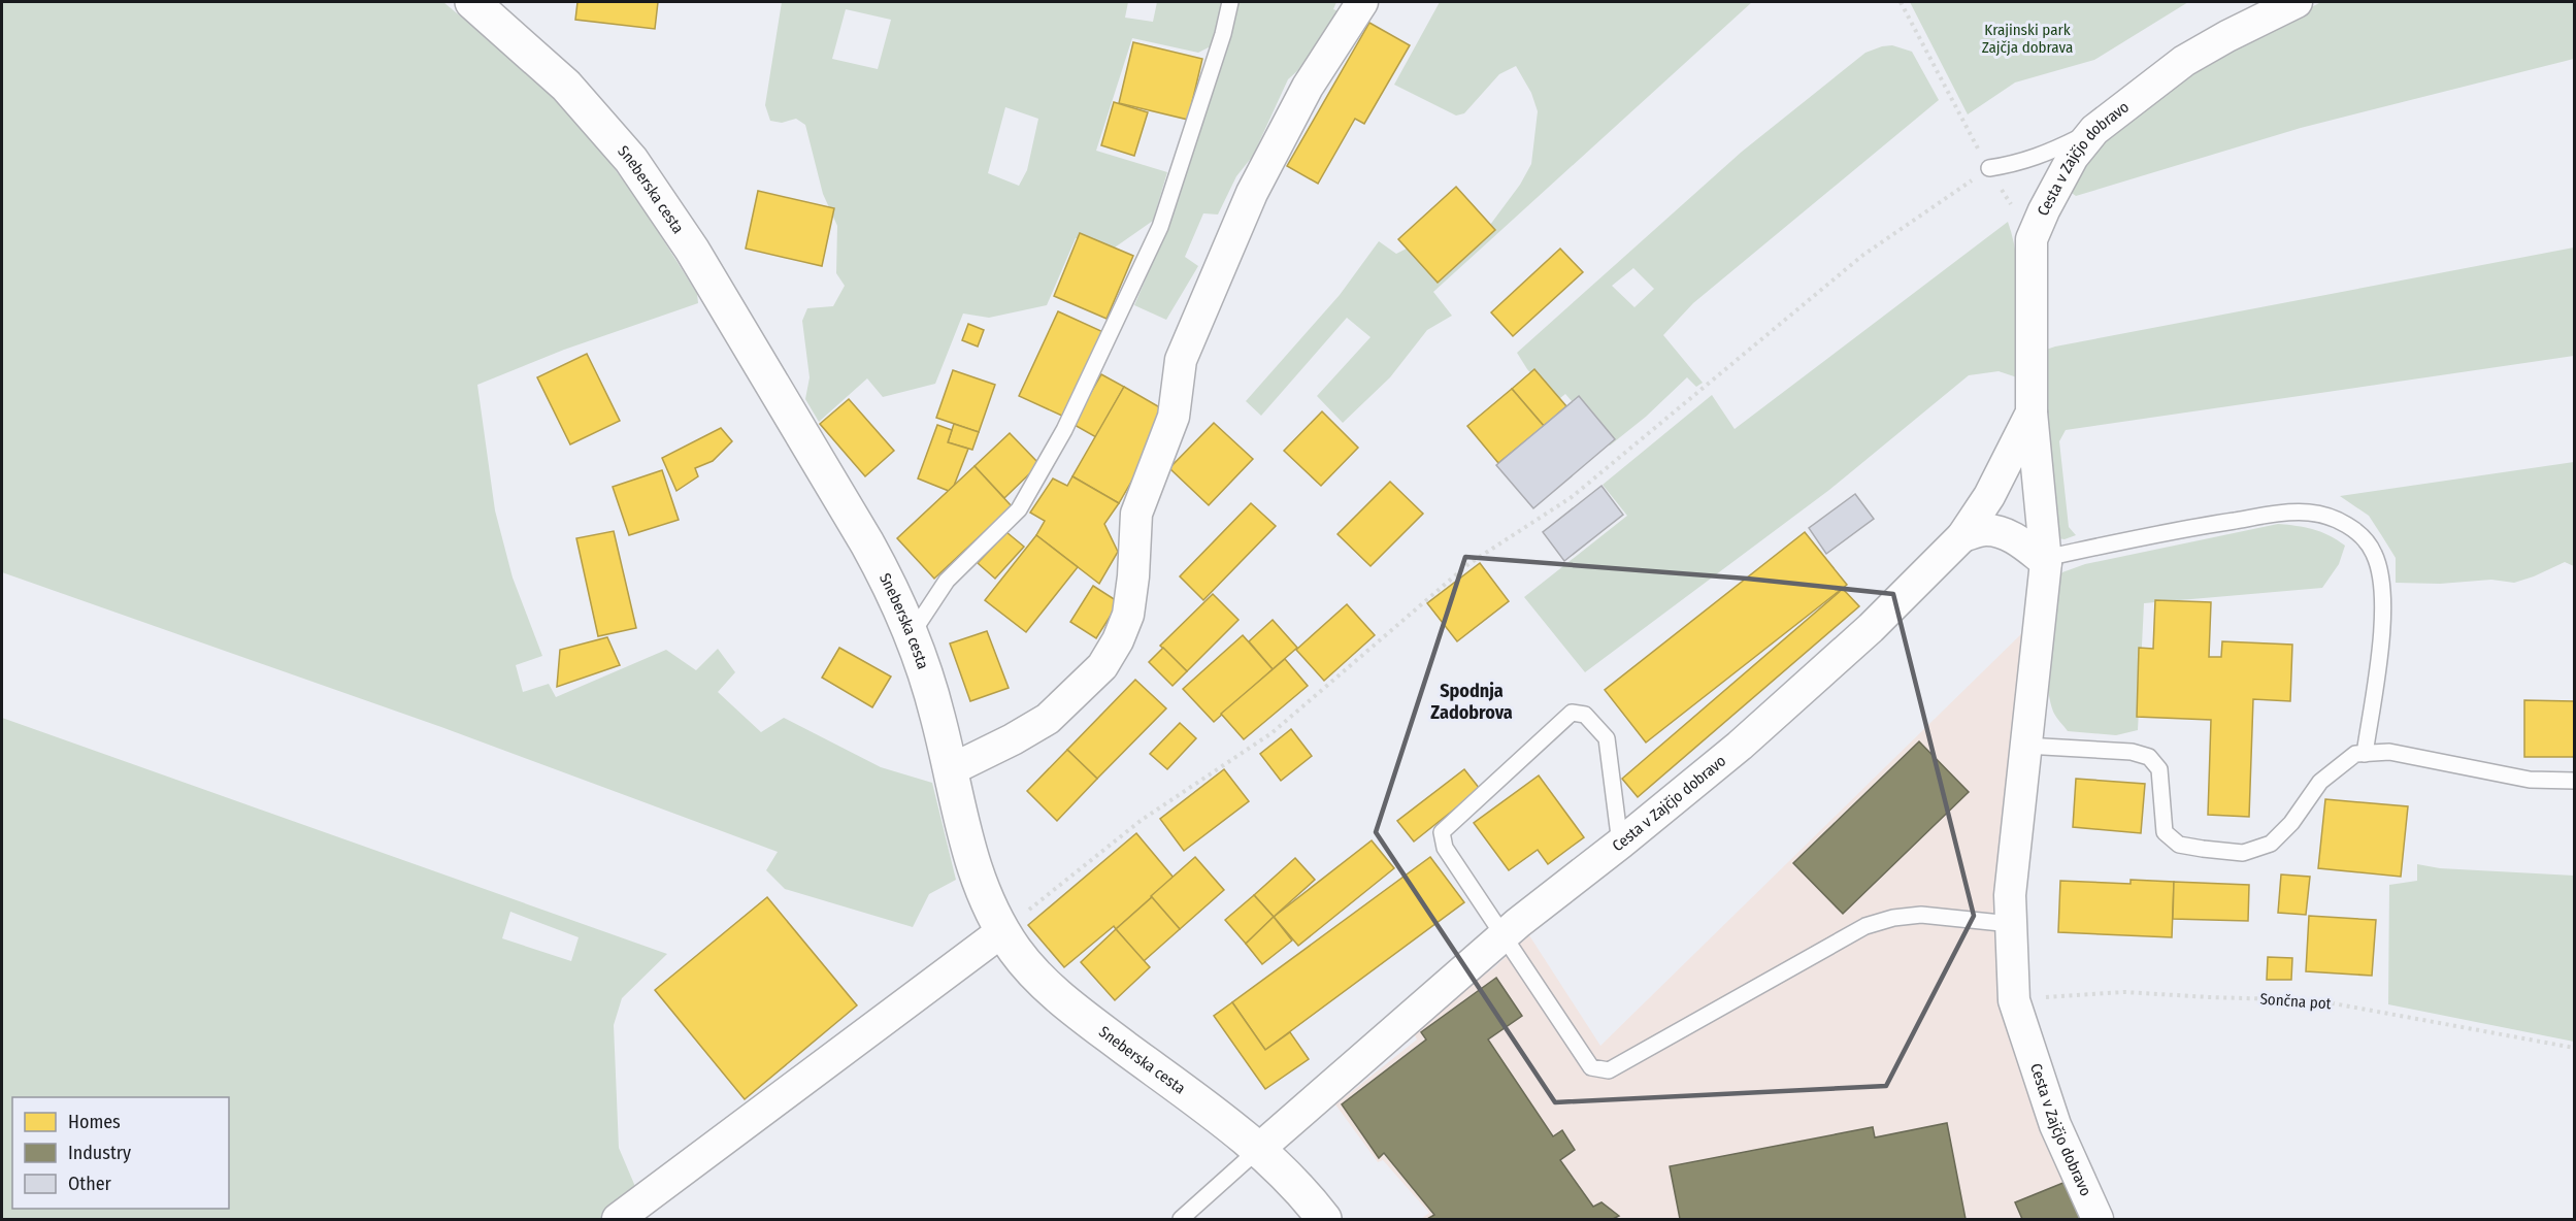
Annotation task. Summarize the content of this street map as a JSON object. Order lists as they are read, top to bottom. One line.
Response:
{"streets":{"street":["Cesta v Zajčjo dobravo","Sneberska cesta"],"path":["Sončna pot"]},"crossings":[["Cesta v Zajčjo dobravo","Sneberska cesta"],["Cesta v Zajčjo dobravo","Sončna pot"]],"districts":["Spodnja Zadobrova"],"parks":["Krajinski park Zajčja dobrava"],"legend":["Homes","Industry","Other"]}
